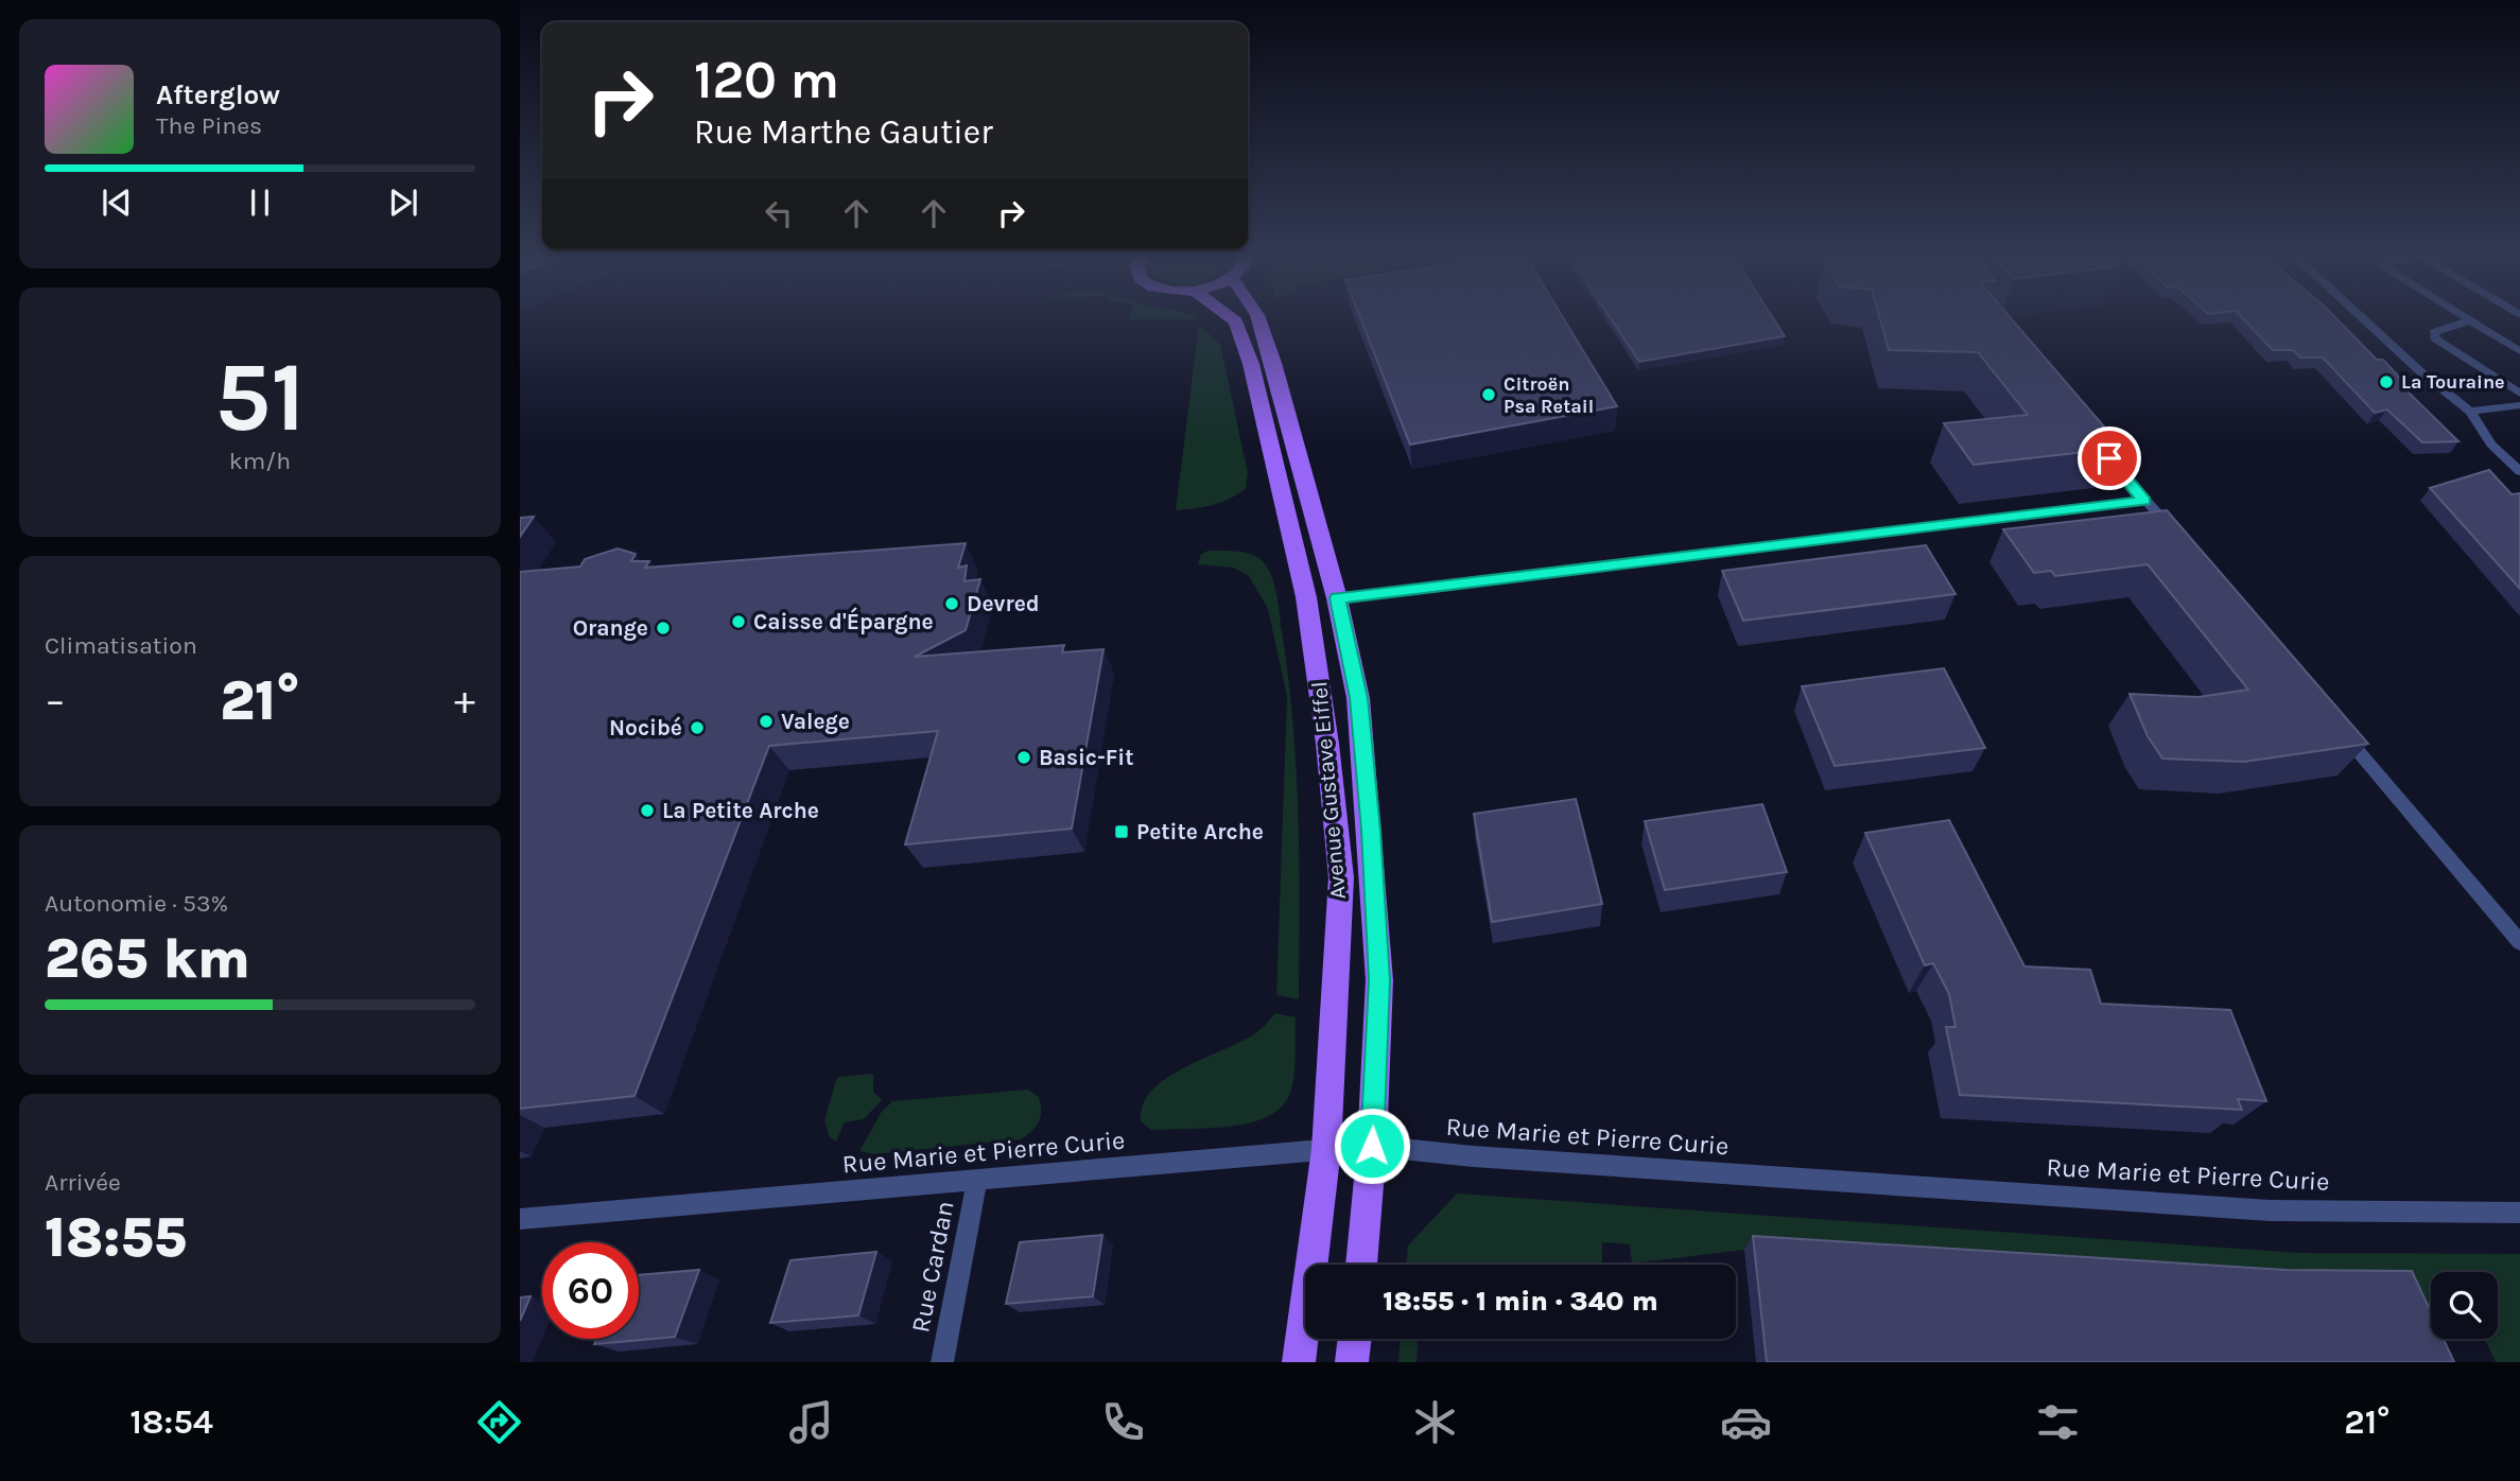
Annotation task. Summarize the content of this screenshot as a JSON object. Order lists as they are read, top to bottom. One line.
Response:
{"streets":{"main road":["Avenue Gustave Eiffel"],"street":["Rue Marie et Pierre Curie","Rue Cardan"]},"crossings":[["Avenue Gustave Eiffel","Rue Marie et Pierre Curie"],["Rue Marie et Pierre Curie","Rue Cardan"]],"places":{"other":["La Touraine","Citroën Psa Retail","Devred","Caisse d'Épargne","Orange","Valege","Nocibé","Basic-Fit","La Petite Arche"],"transit":["Petite Arche"]},"page":{"turn":["120 m","Rue Marthe Gautier"],"song":["Afterglow","The Pines"],"tile":[["51","km/h"],"Climatisation",["Autonomie · 53%","265 km"],["Arrivée","18:55"]],"heat":["−","21°","+"],"limit":"60","trip":"18:55 · 1 min · 340 m","tabs":["18:54","21°"]}}
